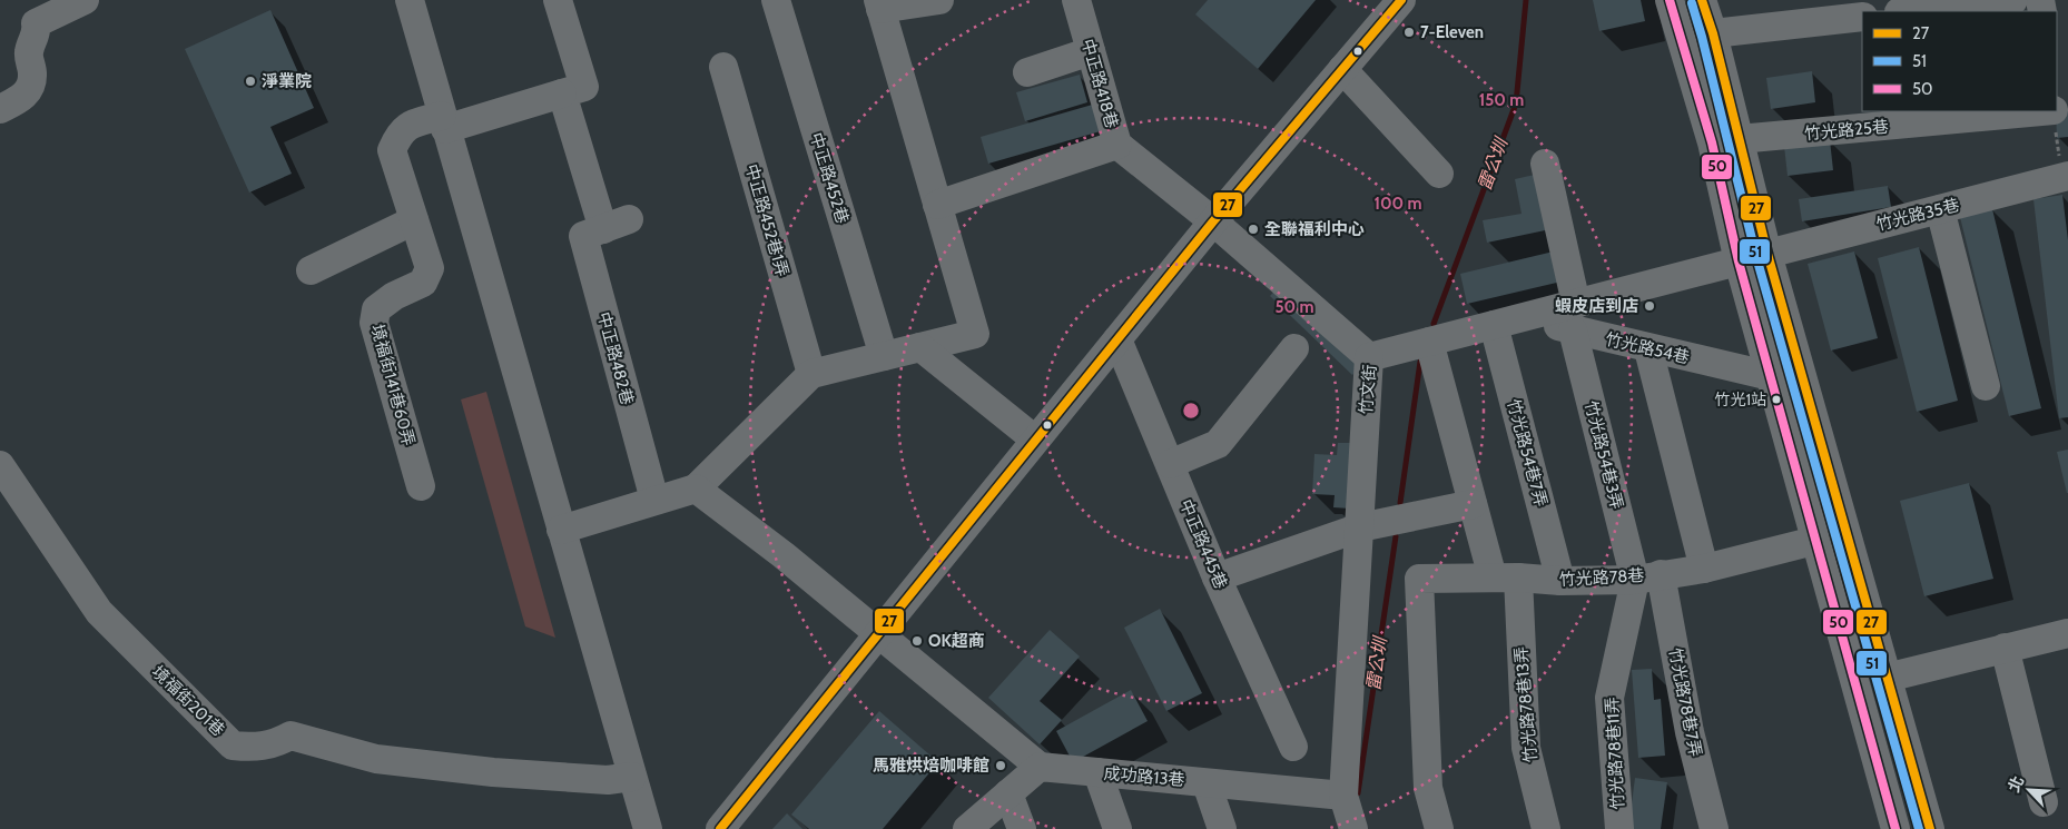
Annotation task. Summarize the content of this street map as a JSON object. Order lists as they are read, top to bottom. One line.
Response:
{"streets":{"street":["中正路418巷","竹光路25巷","中正路452巷","竹光路35巷","中正路452巷1弄","竹光路54巷","中正路482巷","境福街141巷60弄","竹文街","竹光路54巷7弄","竹光路54巷3弄","中正路445巷","竹光路78巷","境福街201巷","竹光路78巷7弄","竹光路78巷13弄","竹光路78巷11弄","成功路13巷"]},"crossings":[["中正路418巷","竹文街"],["竹光路35巷","竹文街"],["竹光路54巷","竹文街"],["竹光路54巷","竹光路54巷3弄"],["中正路482巷","境福街141巷60弄"],["竹文街","竹光路54巷7弄"],["竹文街","竹光路54巷3弄"],["竹文街","竹光路78巷13弄"],["竹文街","成功路13巷"],["竹光路54巷7弄","竹光路78巷"],["竹光路54巷3弄","竹光路78巷"],["竹光路54巷3弄","竹光路78巷7弄"],["竹光路54巷3弄","竹光路78巷11弄"],["竹光路78巷","竹光路78巷7弄"],["竹光路78巷","竹光路78巷13弄"],["竹光路78巷","竹光路78巷11弄"],["竹光路78巷7弄","竹光路78巷11弄"]],"water":["雷公圳"],"places":["7-Eleven","淨業院","全聯福利中心","蝦皮店到店","竹光1站","OK超商","馬雅烘焙咖啡館"],"lines":["transit line 27","transit line 50","transit line 51"],"legend":["27","51","50"],"north":"top left","rings":["150 m","100 m","50 m"]}
